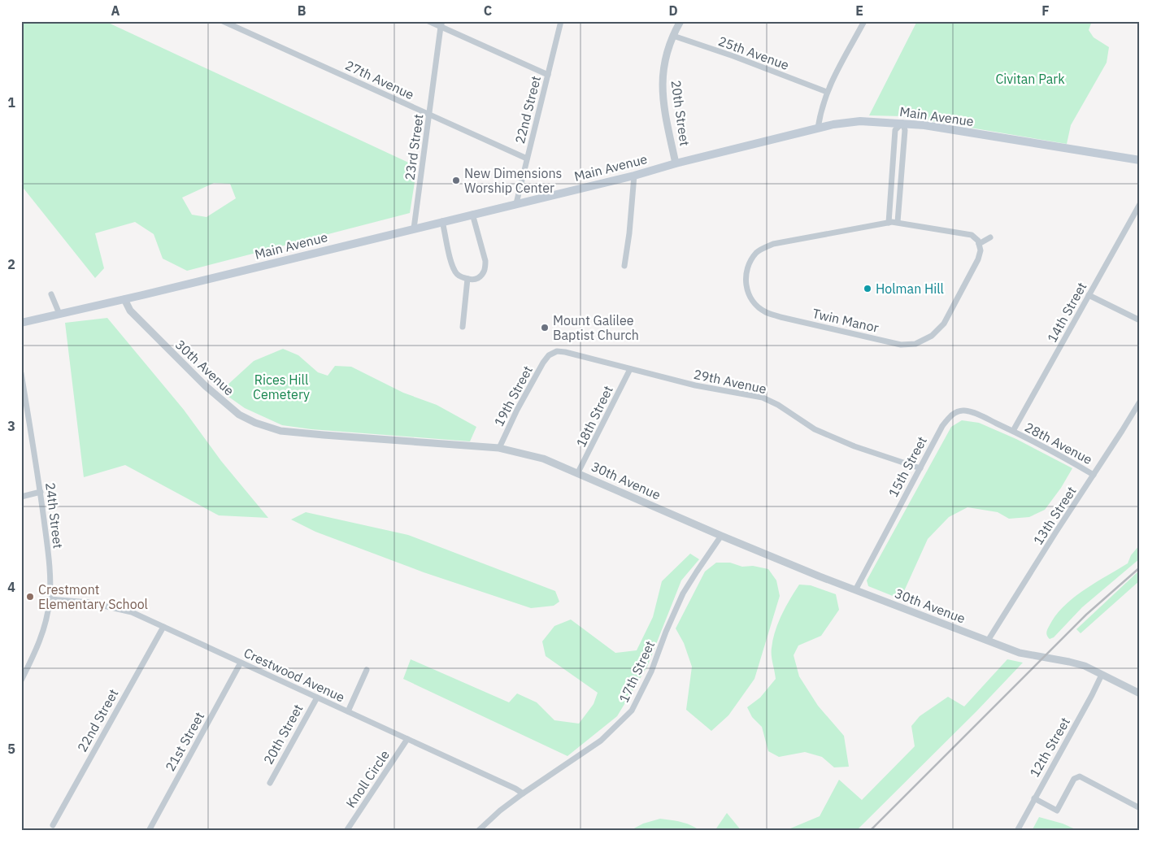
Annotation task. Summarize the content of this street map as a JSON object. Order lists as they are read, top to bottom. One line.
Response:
{"streets":{"main road":["Main Avenue"],"street":["25th Avenue","27th Avenue","22nd Street","20th Street","23rd Street","14th Street","Twin Manor","30th Avenue","29th Avenue","19th Street","18th Street","28th Avenue","15th Street","24th Street","13th Street","17th Street","Crestwood Avenue","21st Street","12th Street","Knoll Circle"]},"crossings":[["25th Avenue","20th Street"],["27th Avenue","22nd Street"],["27th Avenue","23rd Street"],["22nd Street","Main Avenue"],["22nd Street","Crestwood Avenue"],["20th Street","Main Avenue"],["20th Street","Crestwood Avenue"],["Main Avenue","23rd Street"],["Main Avenue","30th Avenue"],["14th Street","28th Avenue"],["14th Street","15th Street"],["30th Avenue","19th Street"],["30th Avenue","18th Street"],["30th Avenue","15th Street"],["30th Avenue","13th Street"],["30th Avenue","17th Street"],["30th Avenue","12th Street"],["29th Avenue","19th Street"],["29th Avenue","18th Street"],["29th Avenue","15th Street"],["28th Avenue","15th Street"],["28th Avenue","13th Street"],["24th Street","Crestwood Avenue"],["17th Street","Crestwood Avenue"],["Crestwood Avenue","21st Street"],["Crestwood Avenue","Knoll Circle"]],"parks":["Civitan Park","Rices Hill Cemetery"],"places":["New Dimensions Worship Center","Holman Hill","Mount Galilee Baptist Church","Crestmont Elementary School"],"grid":{"columns":["A","B","C","D","E","F"],"rows":["1","2","3","4","5"]}}
